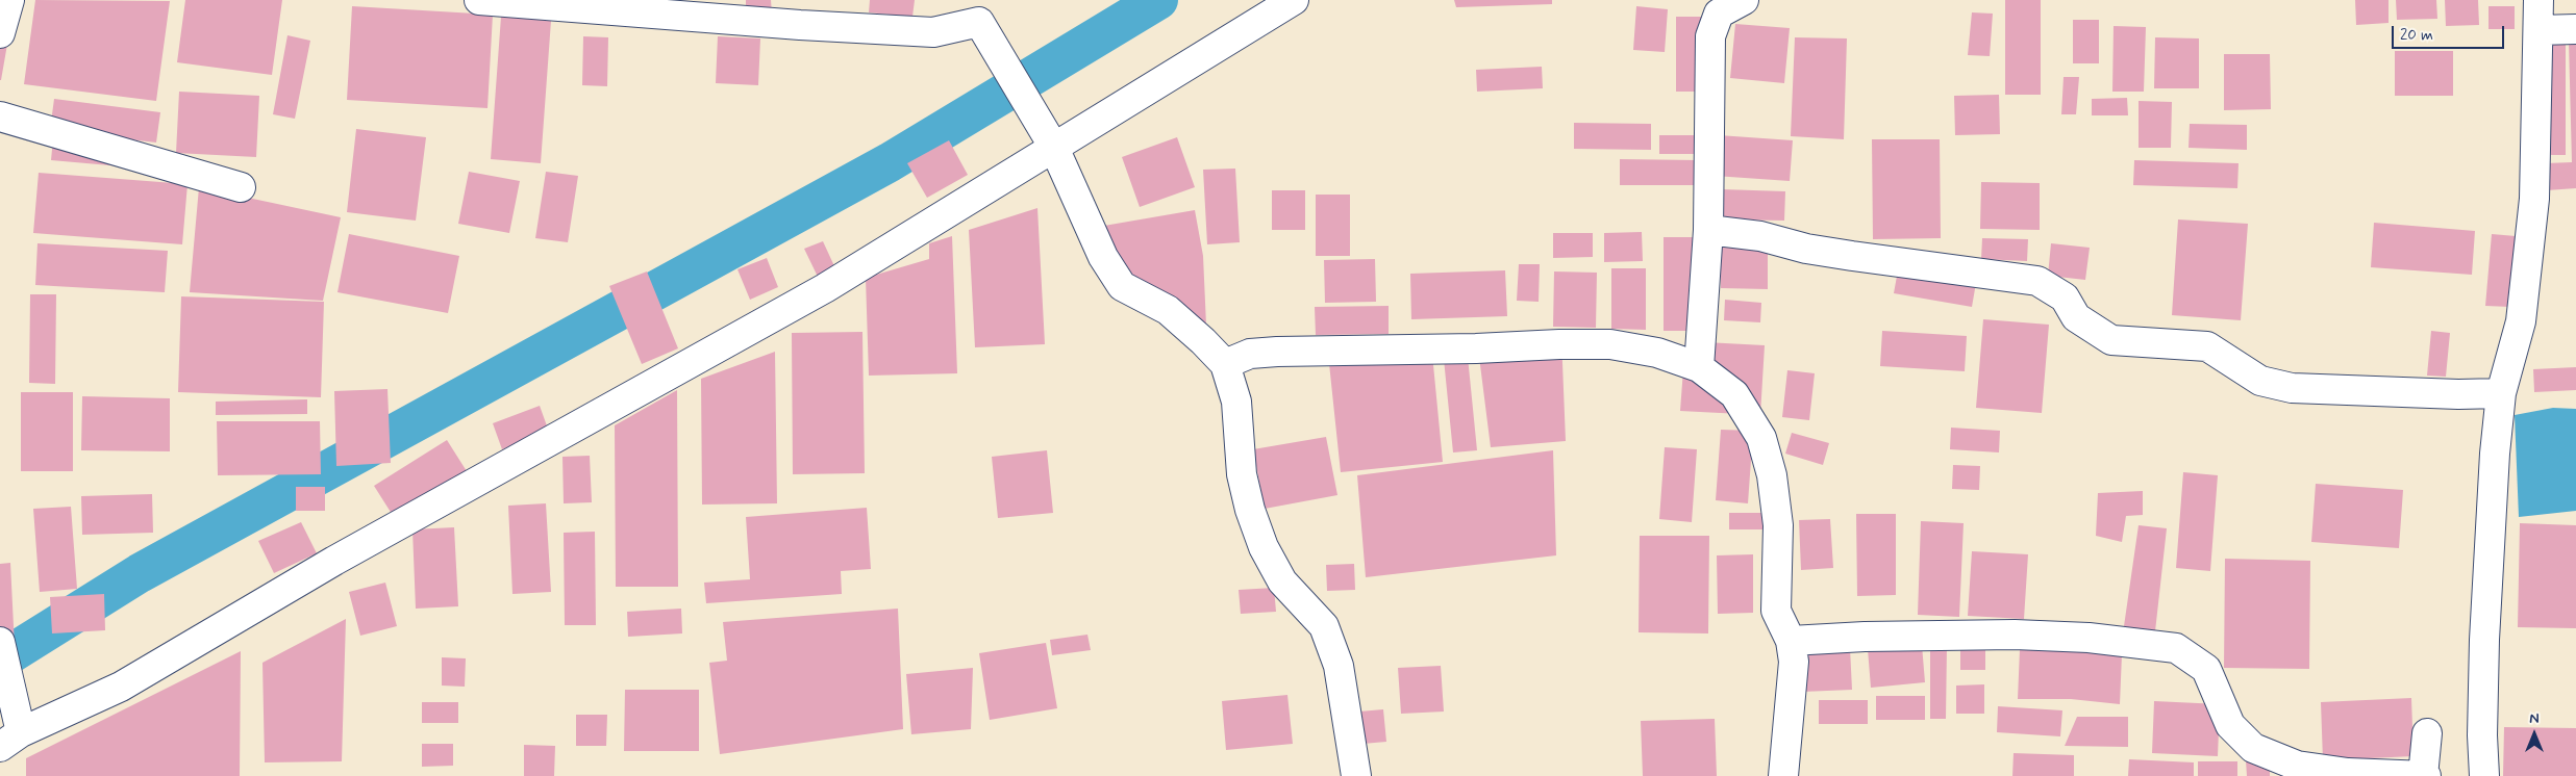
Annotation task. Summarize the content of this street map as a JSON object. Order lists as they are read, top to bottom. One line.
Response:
{"scale_bar":"20 m","north":"top"}
